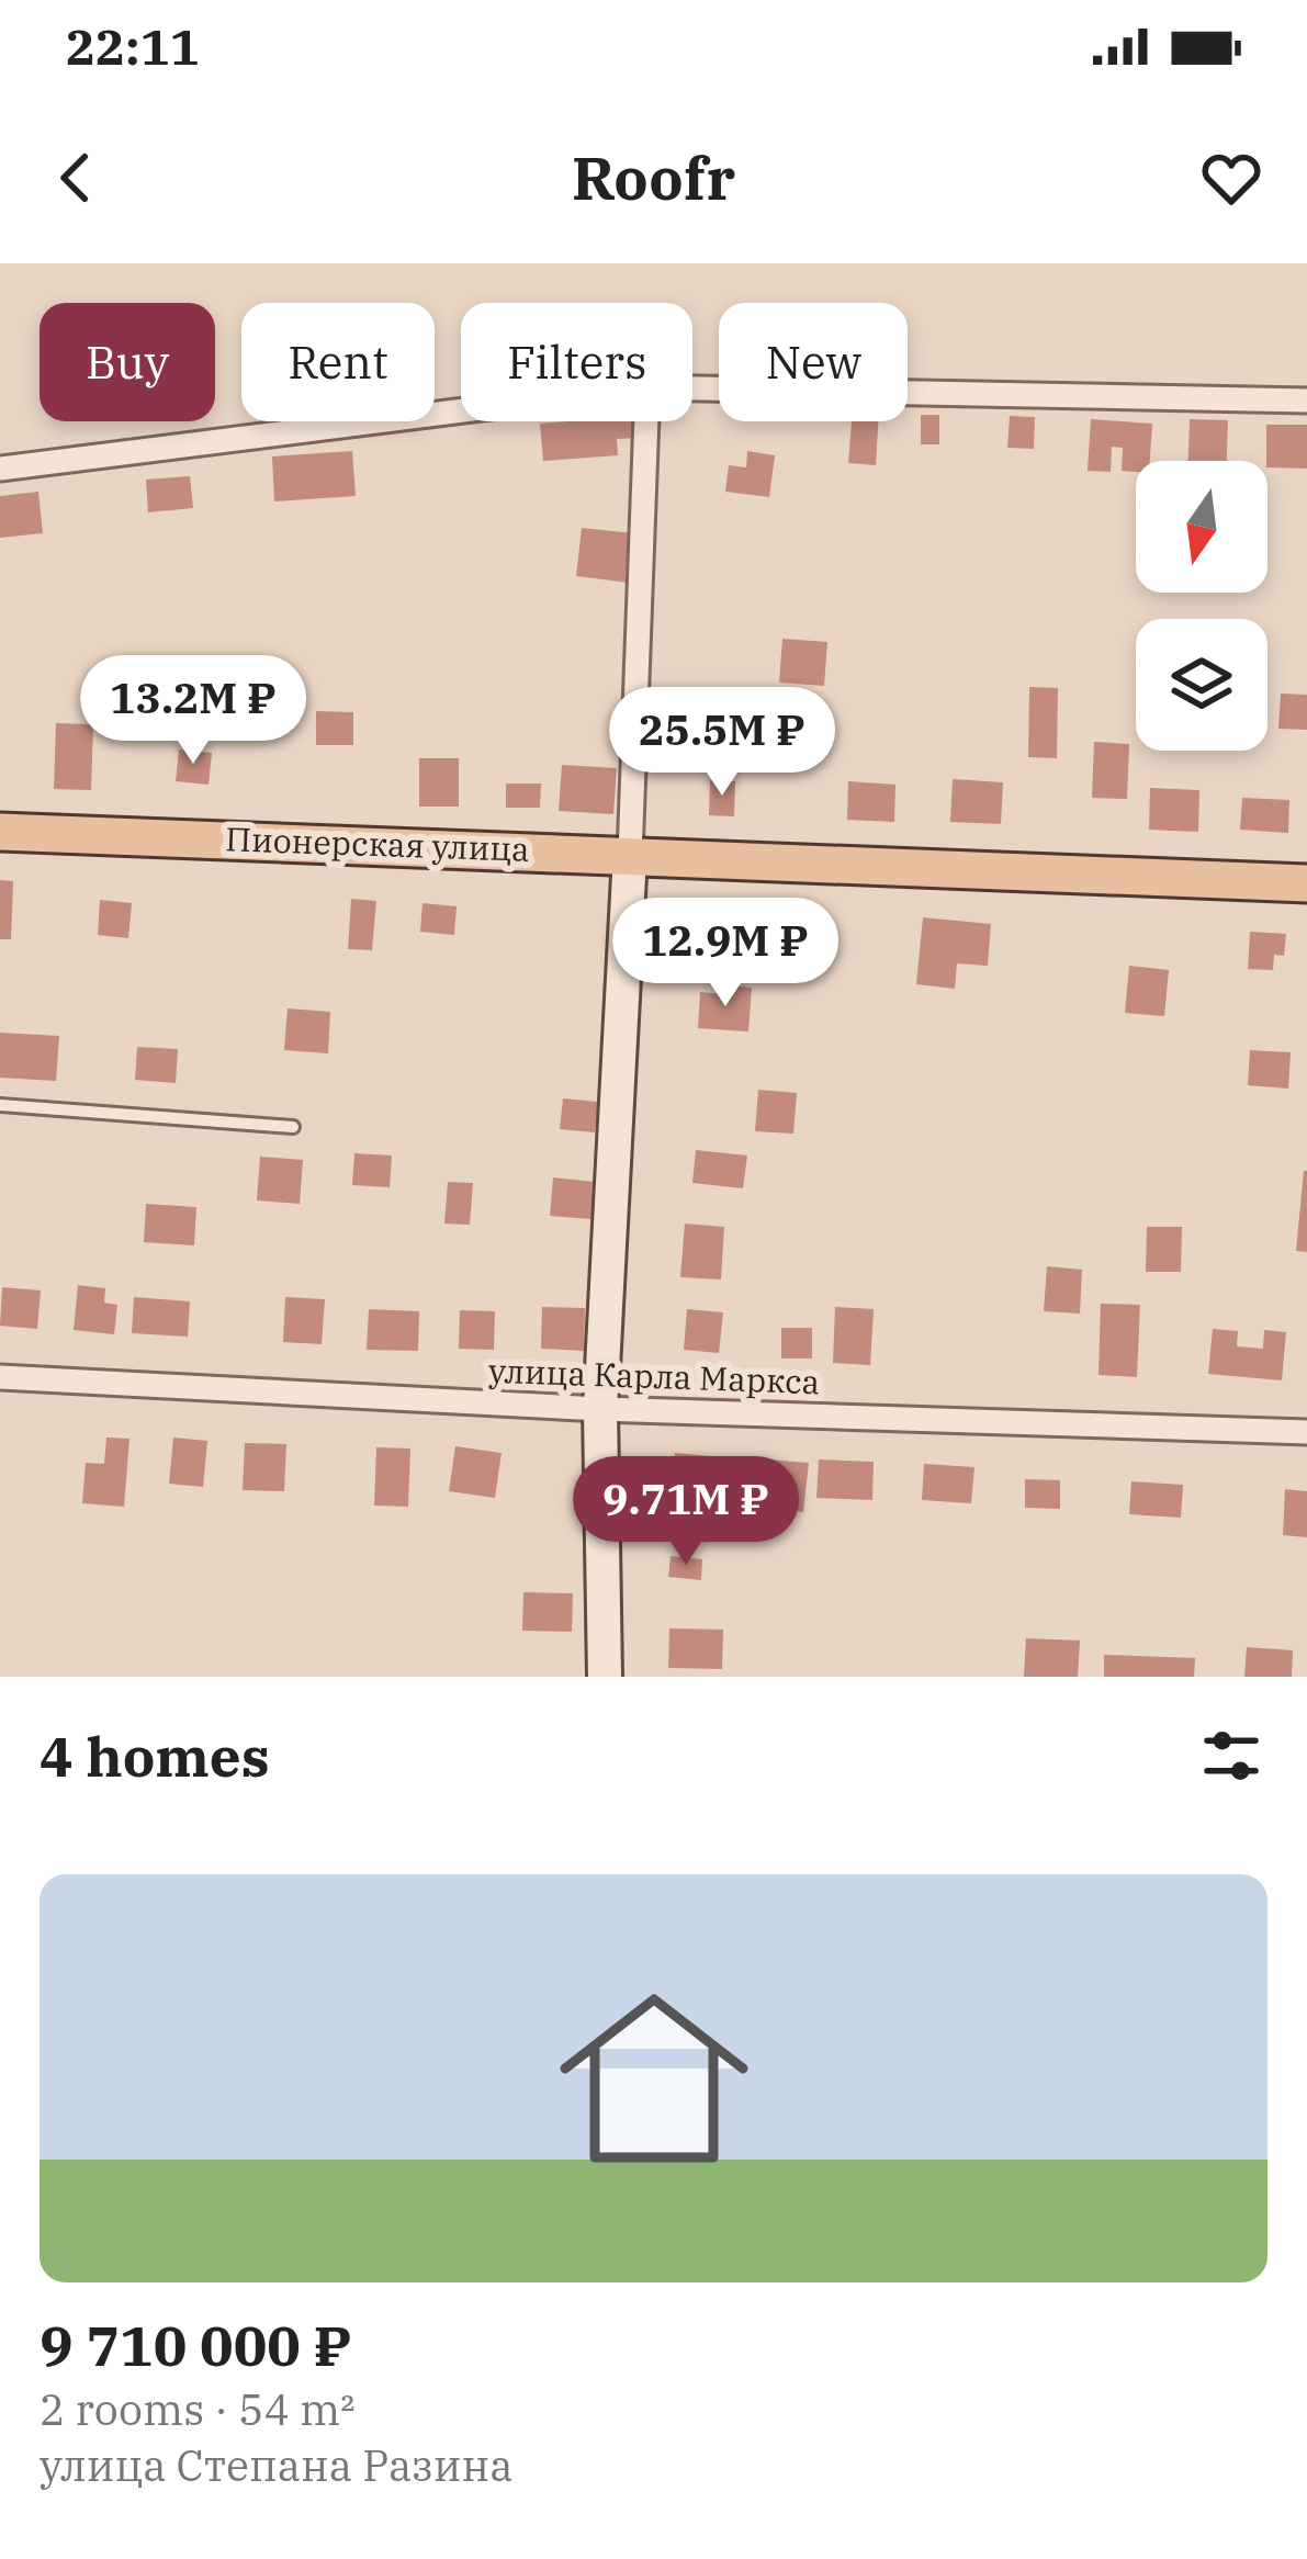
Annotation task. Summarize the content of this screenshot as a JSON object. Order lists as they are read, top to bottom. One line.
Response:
{"streets":{"main road":["Пионерская улица"],"street":["улица Карла Маркса"]},"north":"bottom","page":{"status":"22:11","header":"Roofr","chip":["Buy","Rent","Filters","New"],"price":["13.2M ₽","25.5M ₽","12.9M ₽","9.71M ₽"],"heading":"4 homes","list":[{"name":"9 710 000 ₽","note":"2 rooms · 54 m² · улица Степана Разина"}]}}
